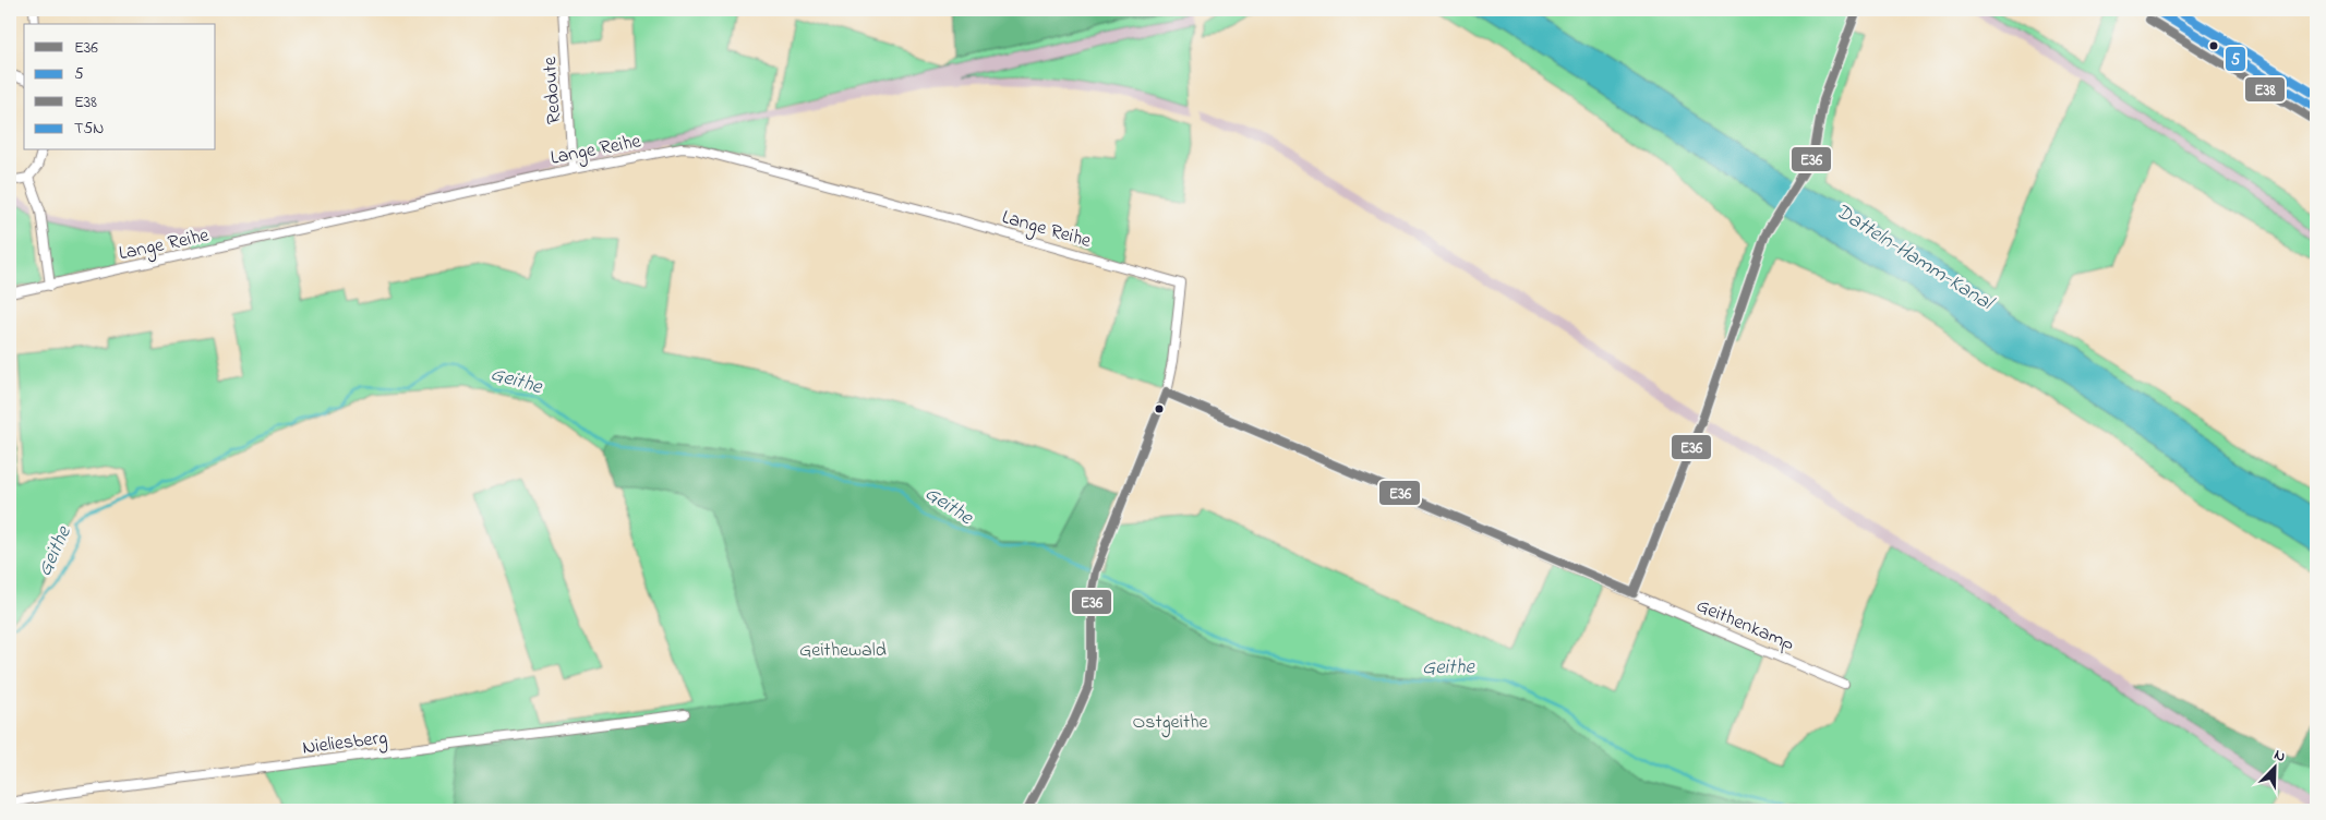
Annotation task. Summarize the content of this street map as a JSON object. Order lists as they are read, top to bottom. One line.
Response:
{"streets":{"street":["Redoute","Lange Reihe","Geithenkamp","Nieliesberg"]},"crossings":[["Redoute","Lange Reihe"],["Lange Reihe","Geithenkamp"]],"water":["Datteln-Hamm-Kanal","Geithe"],"parks":["Geithewald","Ostgeithe"],"lines":["transit line E36","transit line 5","transit line T5N","transit line E38"],"legend":["E36","5","E38","T5N"],"north":"top right"}
